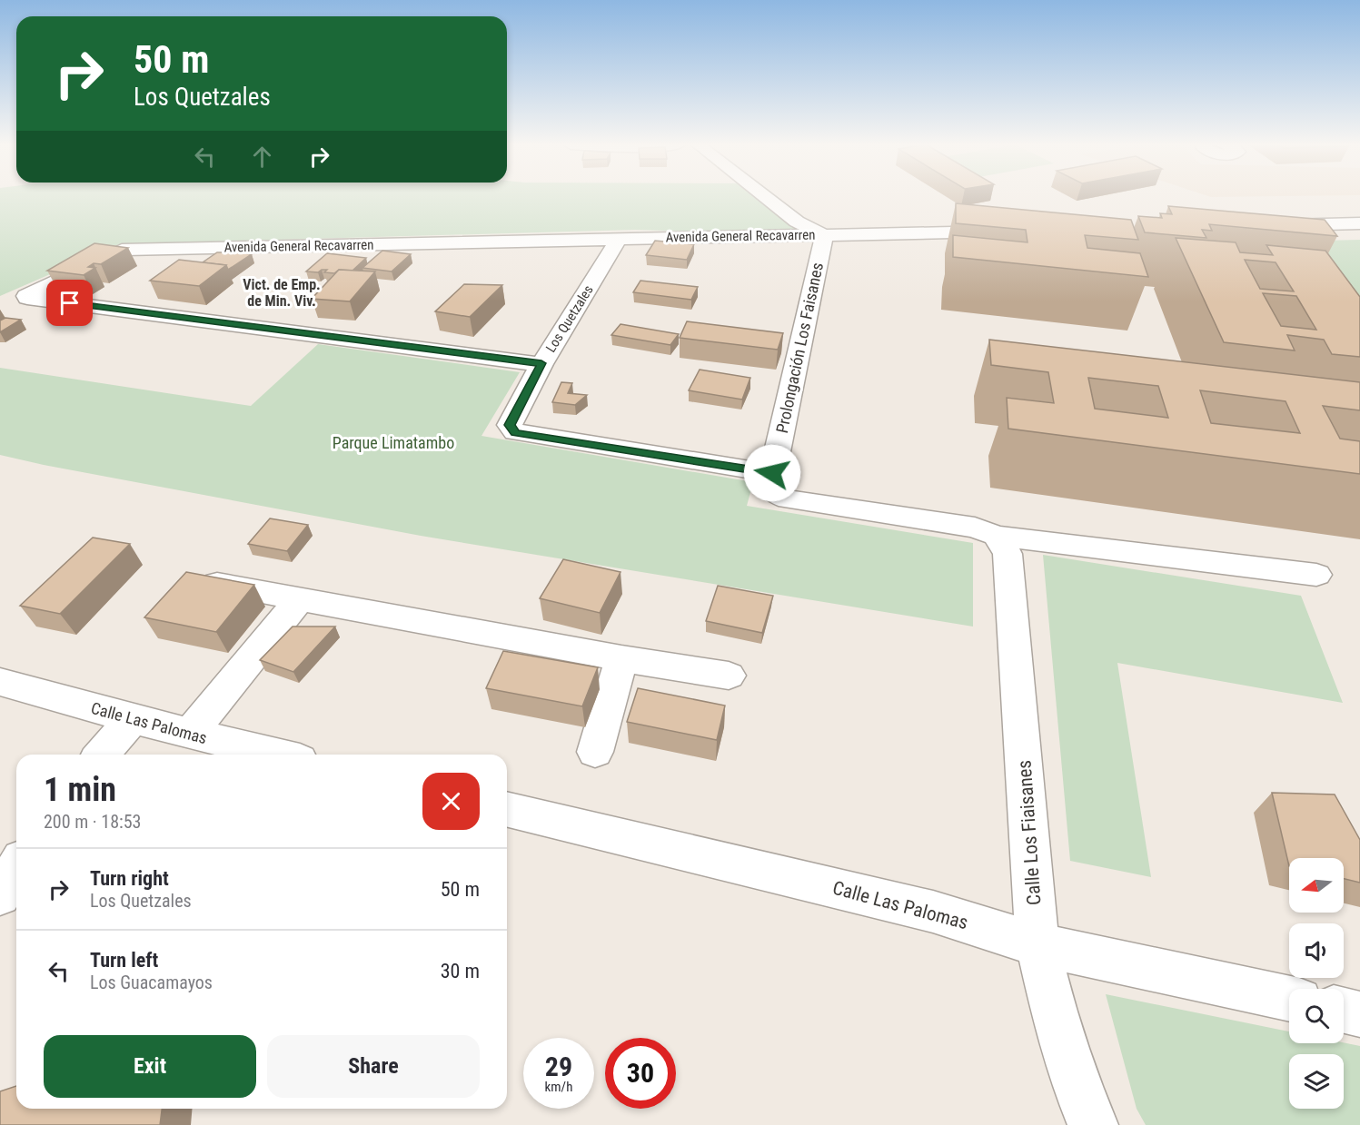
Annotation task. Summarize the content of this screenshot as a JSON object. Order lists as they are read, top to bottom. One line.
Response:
{"streets":{"street":["Avenida General Recavarren","Los Quetzales","Prolongación Los Faisanes","Calle Las Palomas","Calle Los Fiaisanes"]},"crossings":[["Avenida General Recavarren","Los Quetzales"],["Avenida General Recavarren","Prolongación Los Faisanes"],["Los Quetzales","Prolongación Los Faisanes"],["Prolongación Los Faisanes","Calle Los Fiaisanes"],["Calle Las Palomas","Calle Los Fiaisanes"]],"districts":["Vict. de Emp. de Min. Viv."],"parks":["Parque Limatambo"],"north":"left","page":{"turn":["50 m","Los Quetzales"],"heading":["1 min","200 m · 18:53"],"list":[{"name":"Turn right","note":"Los Quetzales","value":"50 m"},{"name":"Turn left","note":"Los Guacamayos","value":"30 m"}],"buttons":["Exit","Share"],"speed":"29 km/h","limit":"30"}}
